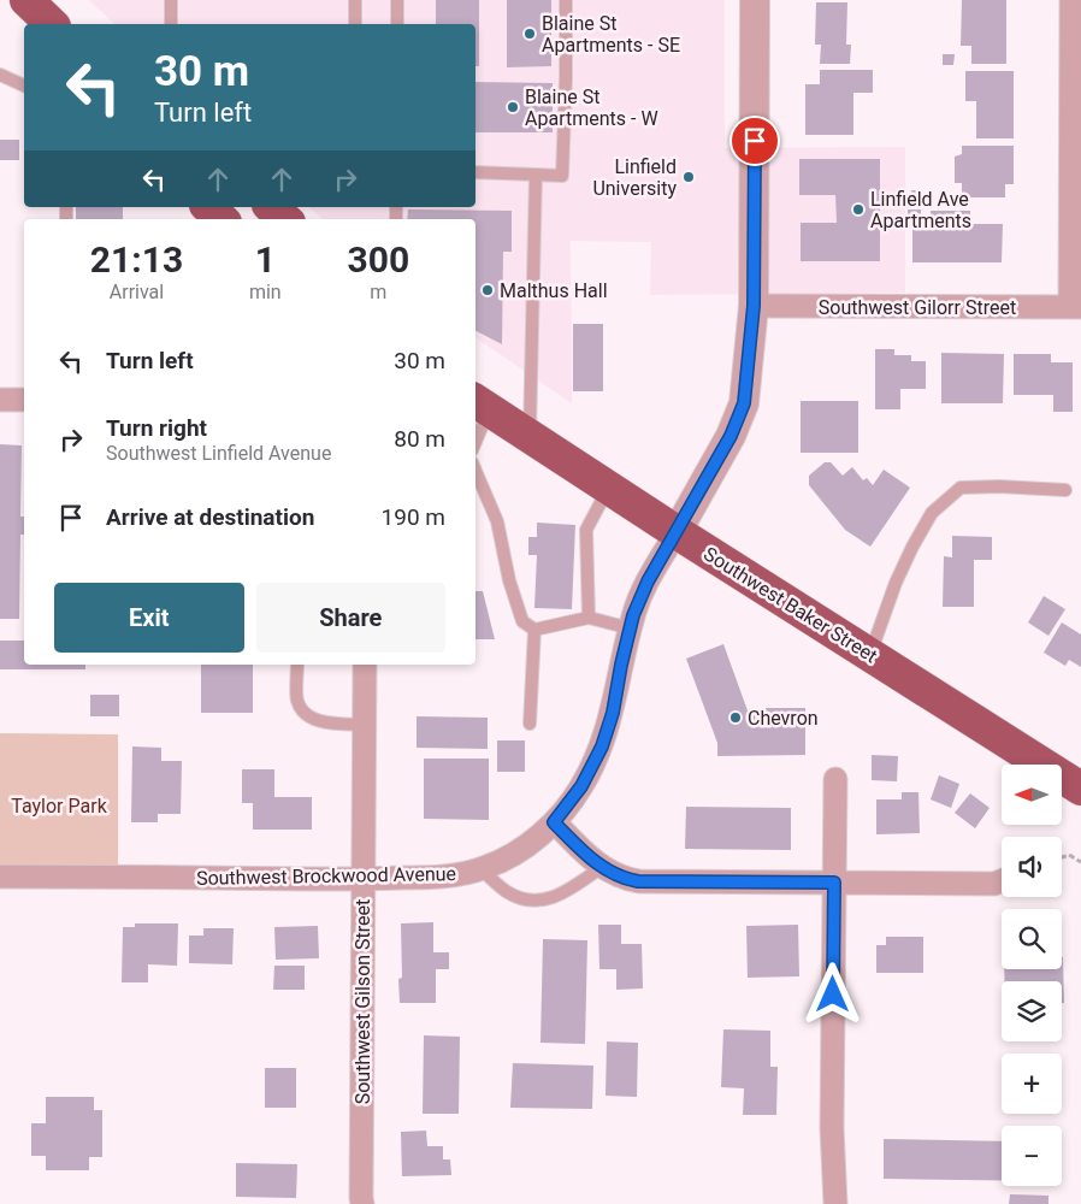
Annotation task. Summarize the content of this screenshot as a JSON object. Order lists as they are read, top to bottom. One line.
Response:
{"streets":{"highway":["Southwest Baker Street"],"street":["Southwest Gilorr Street","Southwest Brockwood Avenue","Southwest Gilson Street"]},"crossings":[["Southwest Baker Street","Southwest Brockwood Avenue"],["Southwest Brockwood Avenue","Southwest Gilson Street"]],"parks":["Taylor Park"],"places":["Blaine St Apartments - SE","Blaine St Apartments - W","Linfield University","Linfield Ave Apartments","Malthus Hall","Chevron"],"north":"left","page":{"turn":["30 m","Turn left"],"eta":["21:13","Arrival","1","min","300","m"],"list":[{"name":"Turn left","value":"30 m"},{"name":"Turn right","note":"Southwest Linfield Avenue","value":"80 m"},{"name":"Arrive at destination","value":"190 m"}],"buttons":["Exit","Share"],"map_buttons":["+","−"]}}
